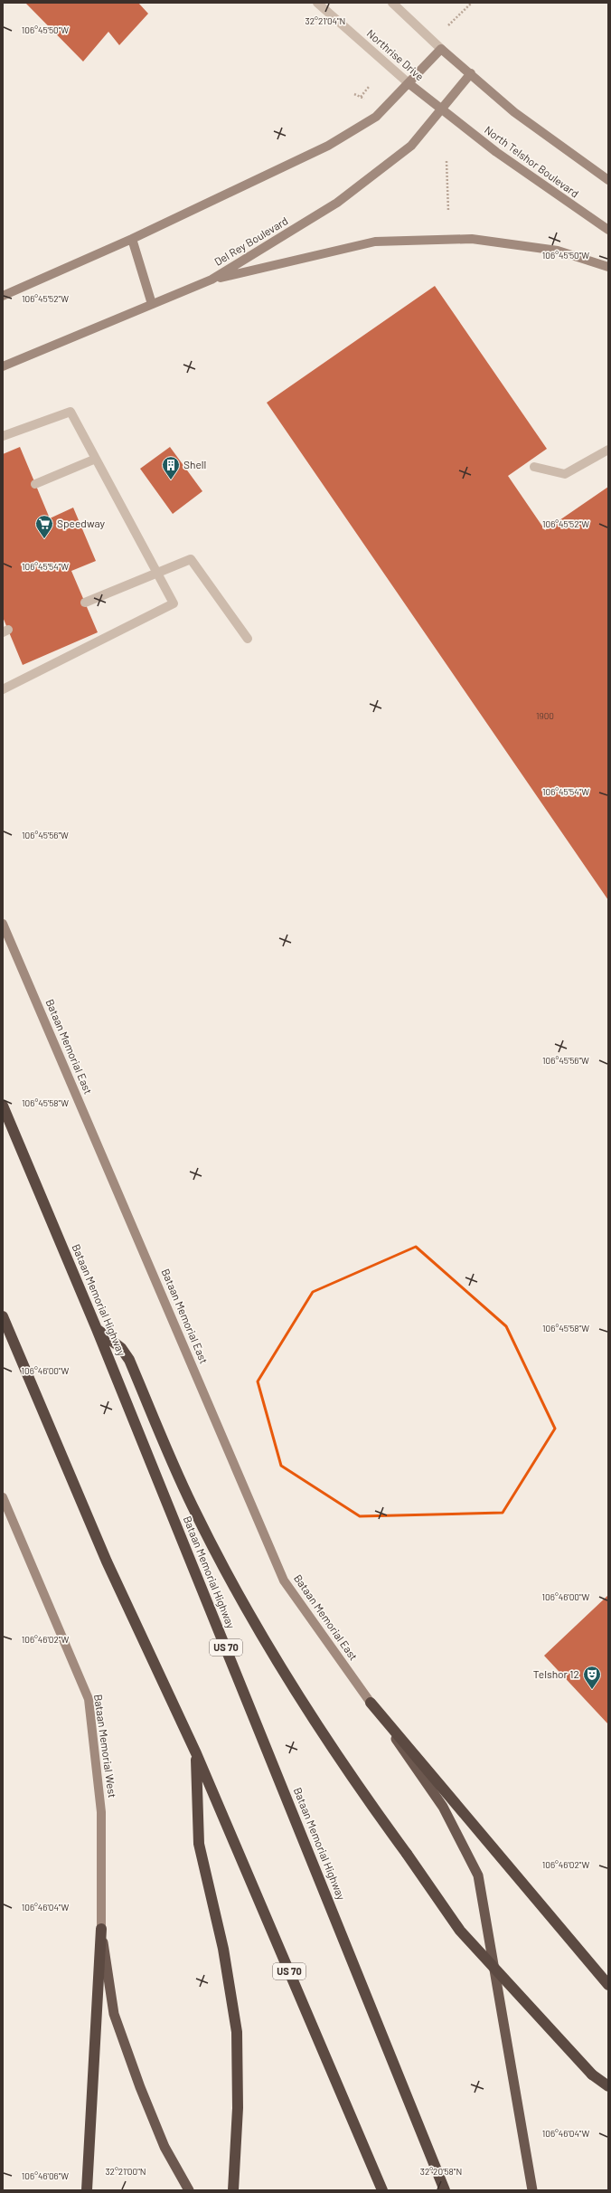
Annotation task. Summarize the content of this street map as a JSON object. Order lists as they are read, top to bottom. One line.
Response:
{"streets":{"highway":["Bataan Memorial Highway","US 70"],"main road":["Northrise Drive","North Telshor Boulevard","Del Rey Boulevard","Bataan Memorial East","Bataan Memorial West"]},"crossings":[["Northrise Drive","North Telshor Boulevard"],["Northrise Drive","Del Rey Boulevard"],["North Telshor Boulevard","Del Rey Boulevard"]],"places":{"building":["Shell"],"supermarket":["Speedway"],"theatre":["Telshor 12"]},"house_numbers":["1900"],"coordinates":["32°21'04\"N","106°45'50\"W","106°45'52\"W","106°45'54\"W","106°45'56\"W","106°45'58\"W","106°46'00\"W","106°46'02\"W","106°46'04\"W","32°21'00\"N","32°20'58\"N","106°46'06\"W"]}
